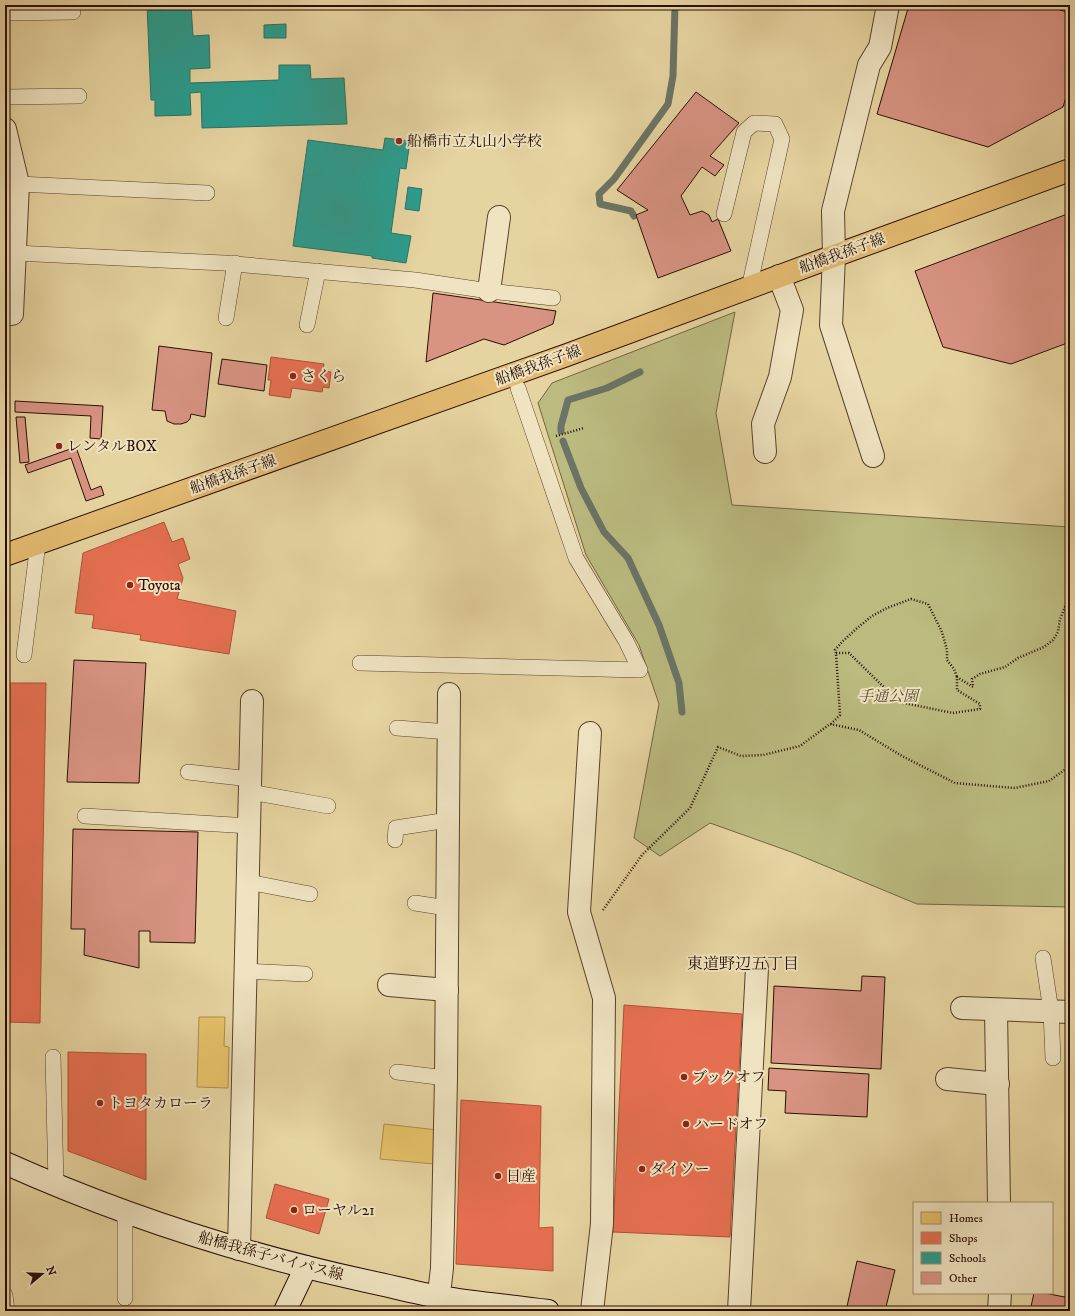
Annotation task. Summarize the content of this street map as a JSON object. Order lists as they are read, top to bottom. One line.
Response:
{"streets":{"main road":["船橋我孫子線"],"street":["船橋我孫子バイパス線"]},"districts":["東道野辺五丁目"],"parks":["手通公園"],"places":["船橋市立丸山小学校","さくら","レンタルBOX","Toyota","ブックオフ","トヨタカローラ","ハードオフ","ダイソー","日産","ローヤル21"],"legend":["Homes","Shops","Schools","Other"],"north":"right"}
